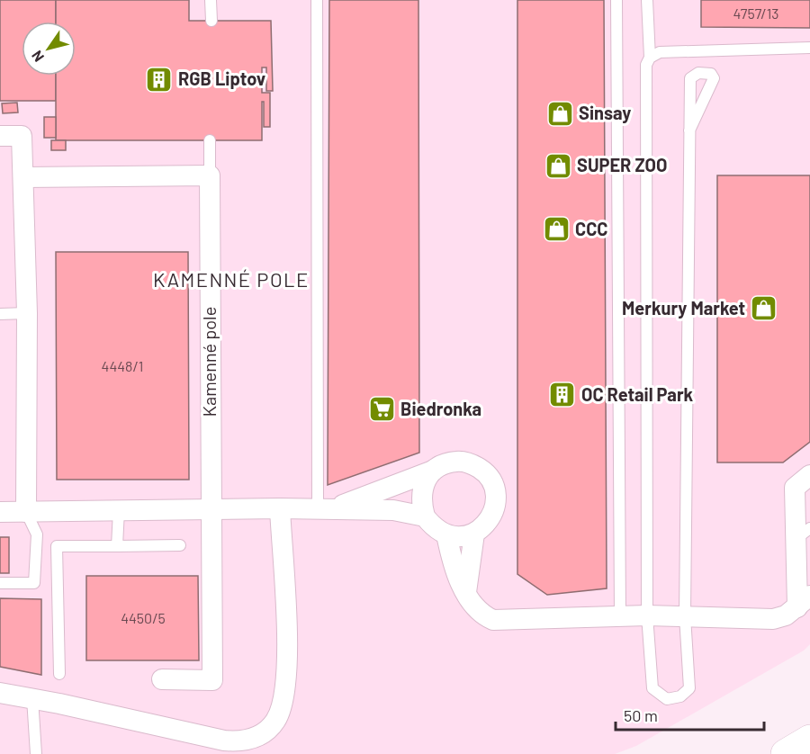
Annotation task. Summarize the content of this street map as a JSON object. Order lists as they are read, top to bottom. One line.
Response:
{"streets":{"street":["Kamenné pole"]},"districts":["KAMENNÉ POLE"],"places":{"building":["RGB Liptov","OC Retail Park"],"shop":["Sinsay","SUPER ZOO","CCC","Merkury Market"],"supermarket":["Biedronka"]},"house_numbers":["4757/13","4448/1","4450/5"],"scale_bar":"50 m","north":"bottom left"}
